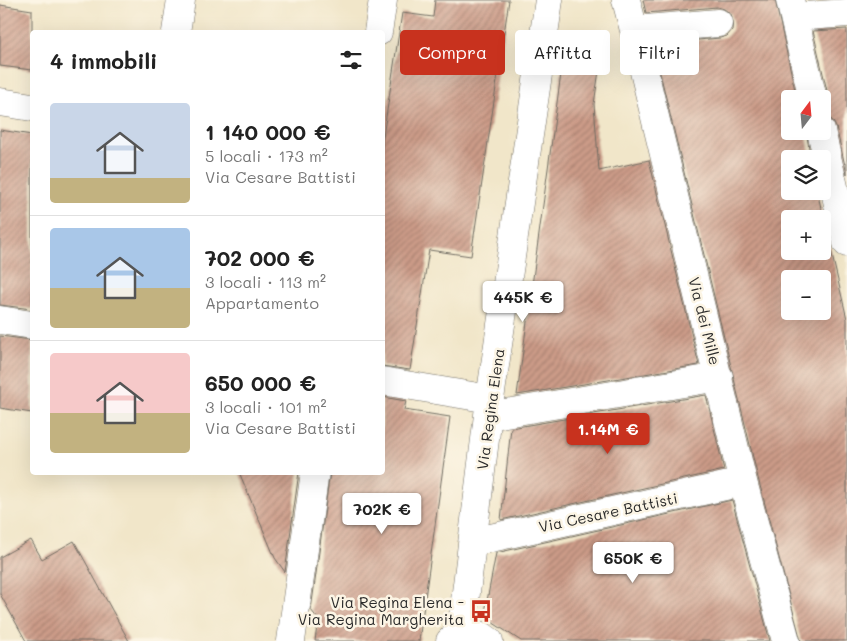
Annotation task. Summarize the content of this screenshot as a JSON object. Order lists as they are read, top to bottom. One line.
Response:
{"streets":{"street":["Via dei Mille","Via Regina Elena","Via Cesare Battisti"]},"crossings":[["Via dei Mille","Via Cesare Battisti"],["Via Regina Elena","Via Cesare Battisti"]],"places":{"bus stop":["Via Regina Elena - Via Regina Margherita"]},"north":"top","page":{"chip":["Compra","Affitta","Filtri"],"heading":"4 immobili","map_buttons":["+","−"],"list":[{"name":"1 140 000 €","note":"5 locali · 173 m² · Via Cesare Battisti"},{"name":"702 000 €","note":"3 locali · 113 m² · Appartamento"},{"name":"650 000 €","note":"3 locali · 101 m² · Via Cesare Battisti"}],"price":["445K €","1.14M €","702K €","650K €"]}}
